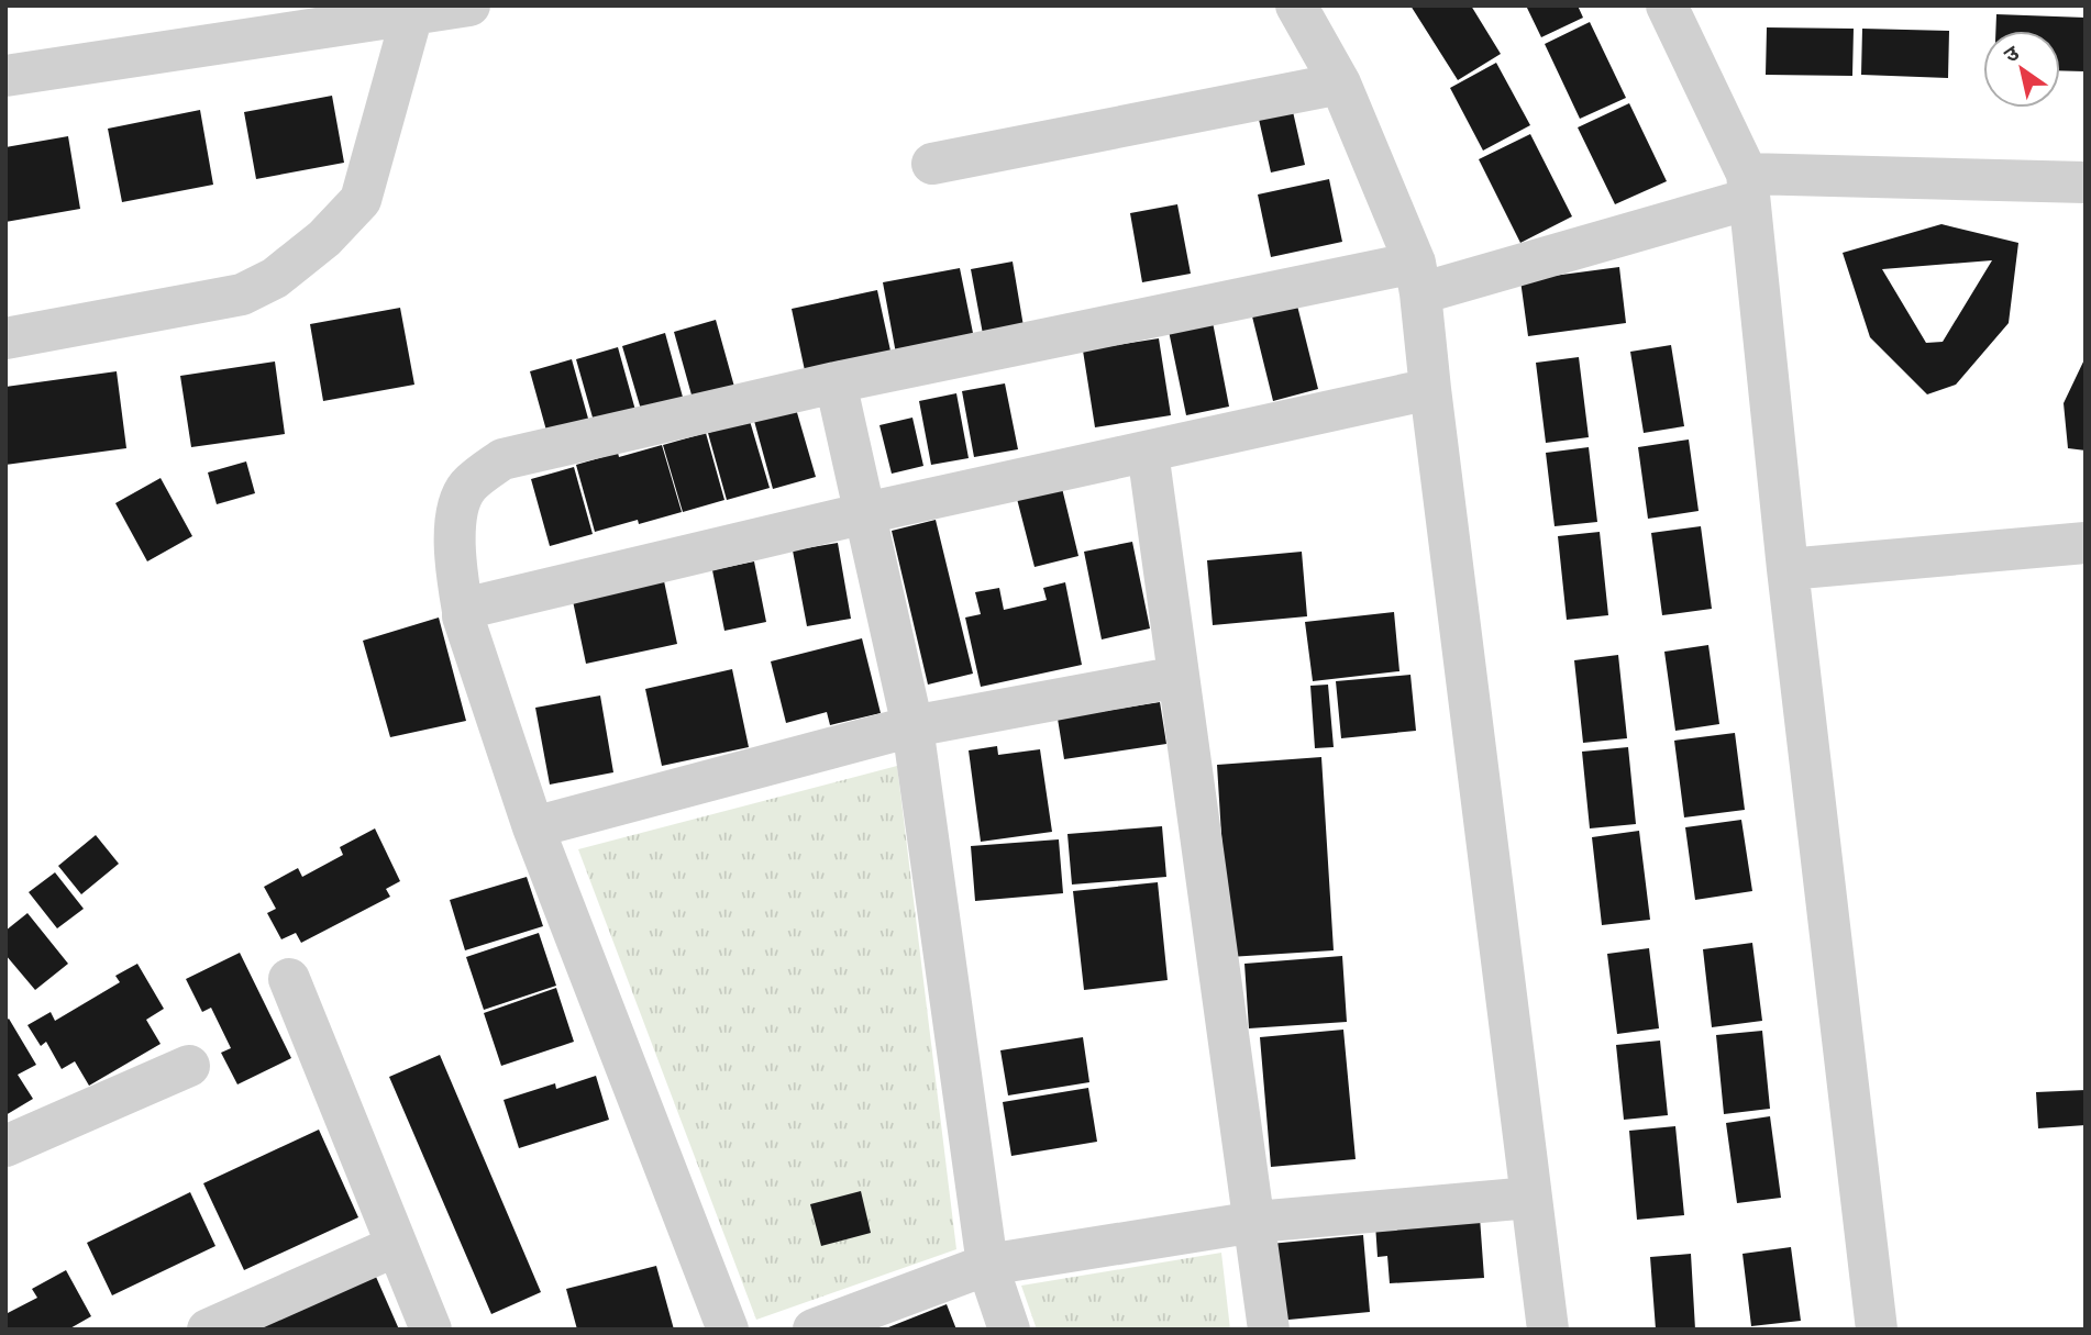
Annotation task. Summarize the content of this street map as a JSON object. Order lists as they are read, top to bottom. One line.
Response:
{"north":"top left"}
